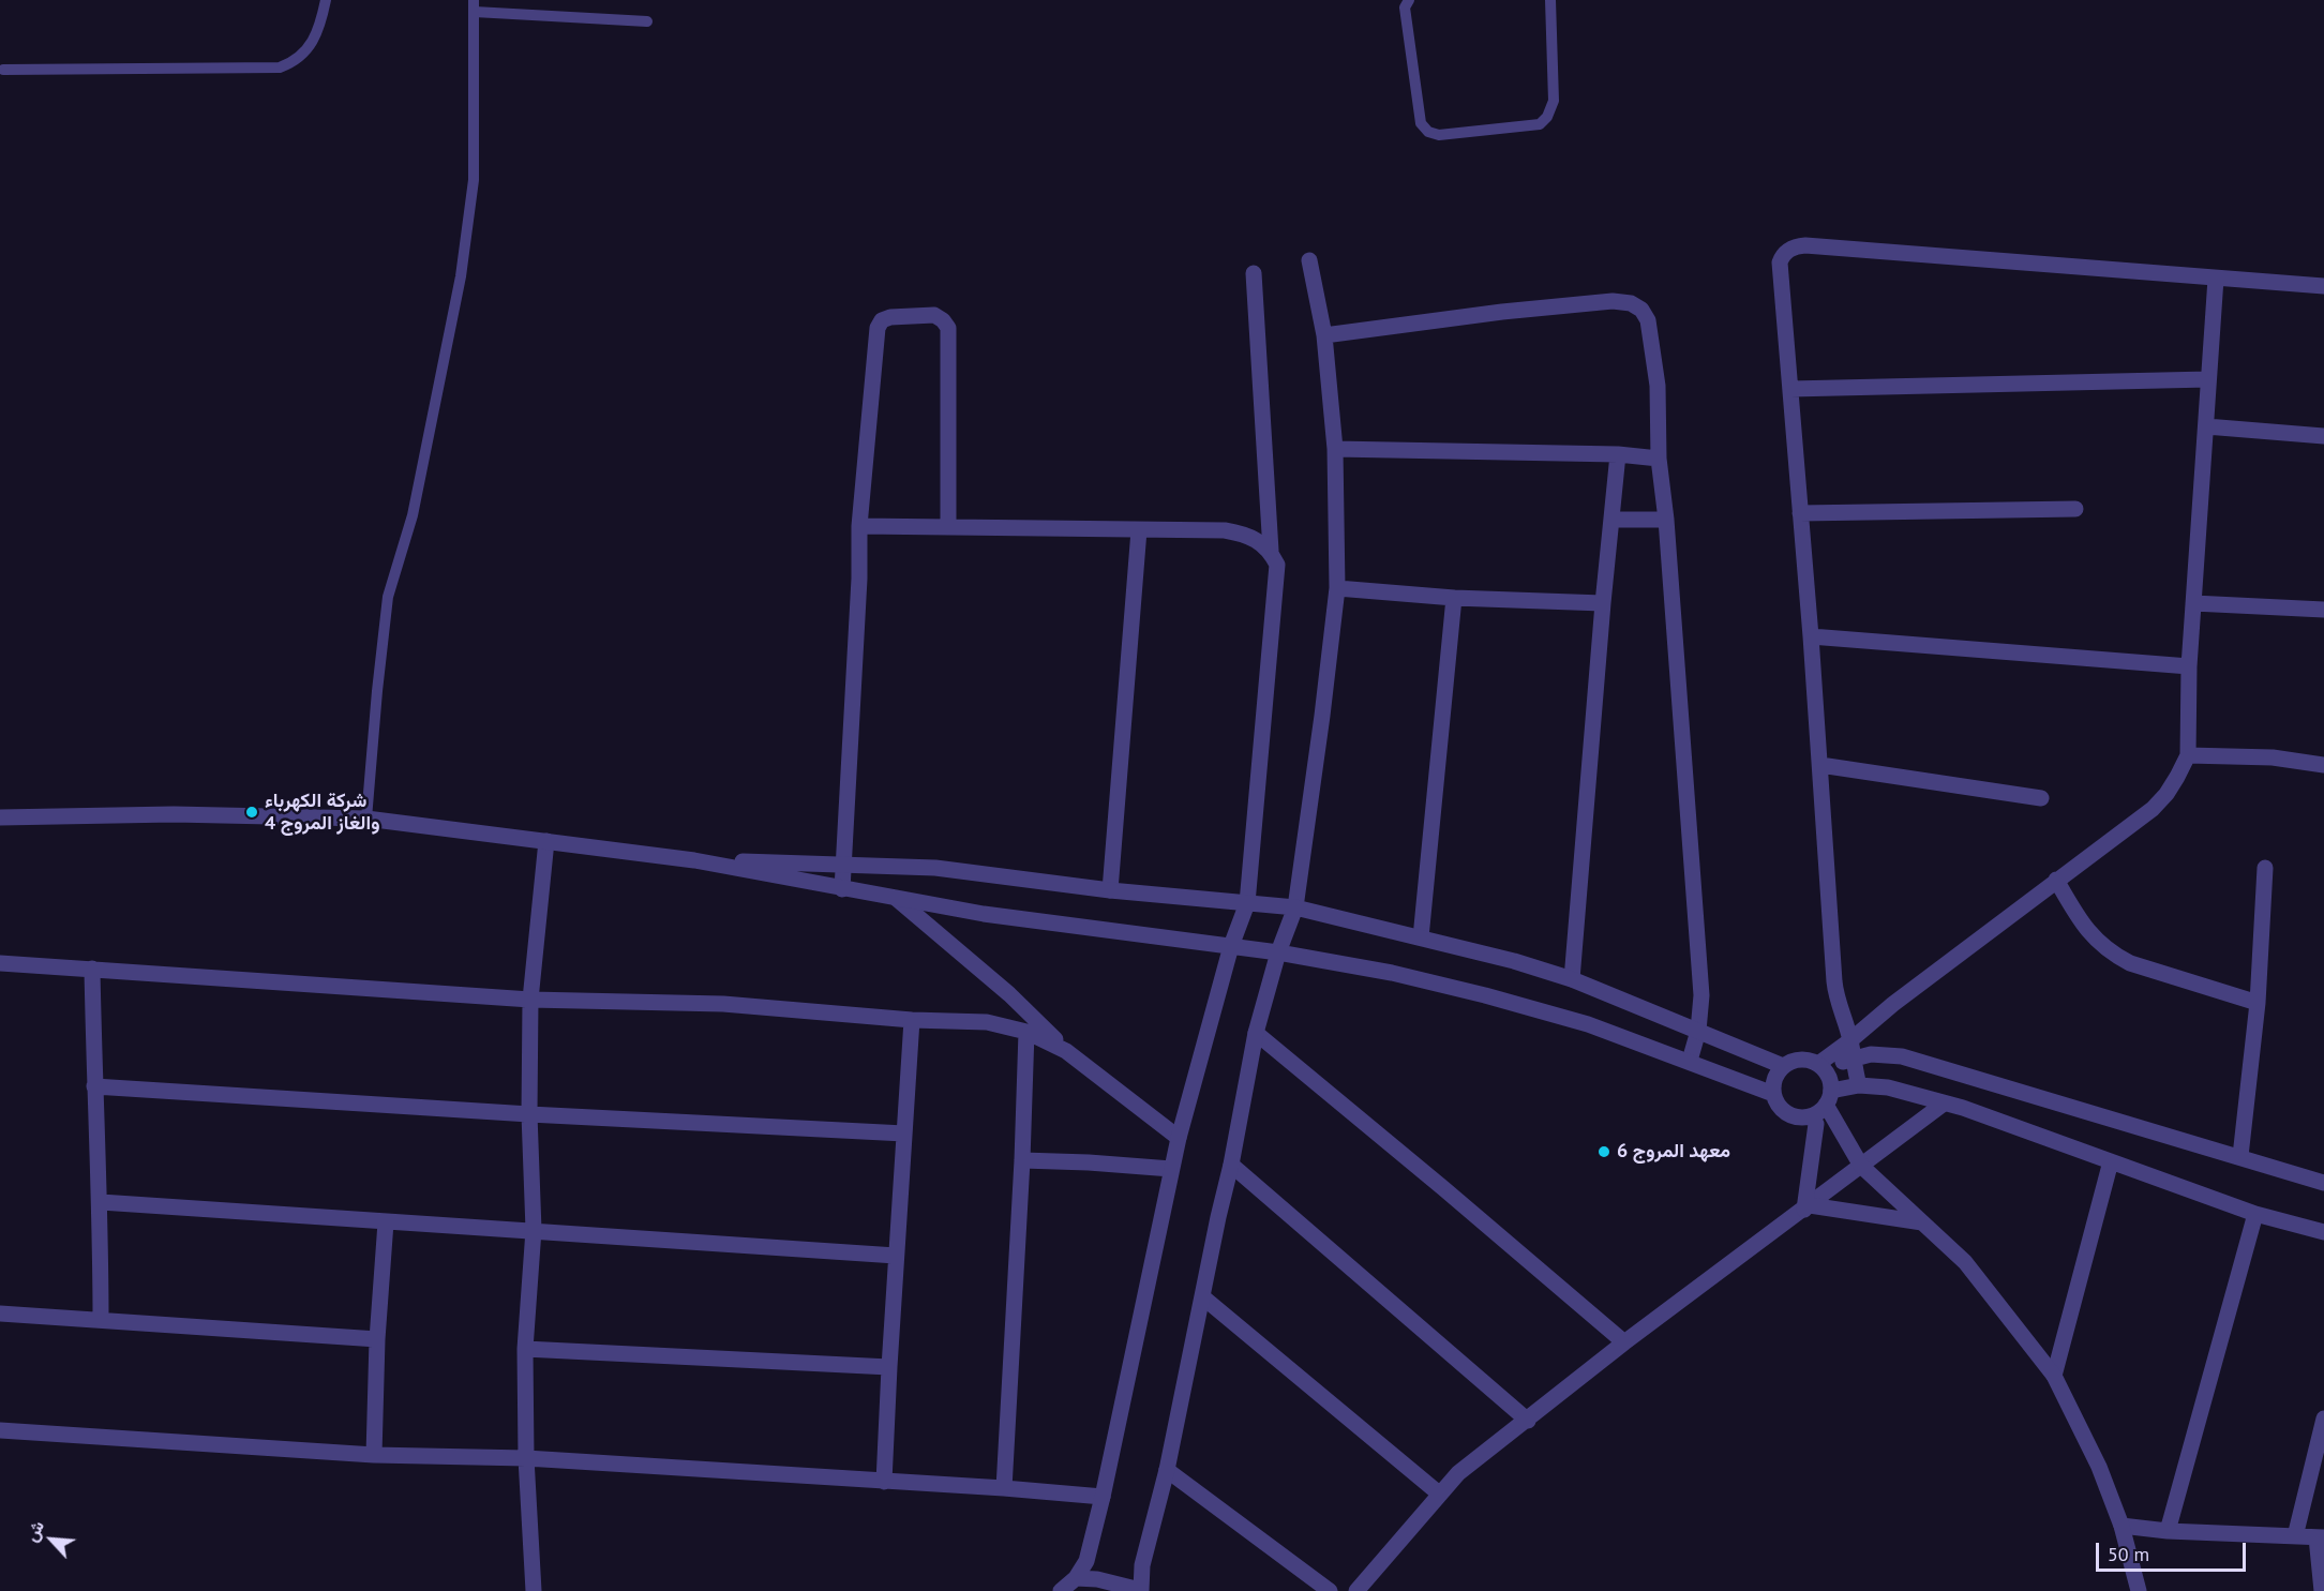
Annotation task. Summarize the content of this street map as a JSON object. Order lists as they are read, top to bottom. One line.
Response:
{"places":["شركة الكهرباء والغاز المروج 4","معهد المروج 6"],"scale_bar":"50 m","north":"top left"}
